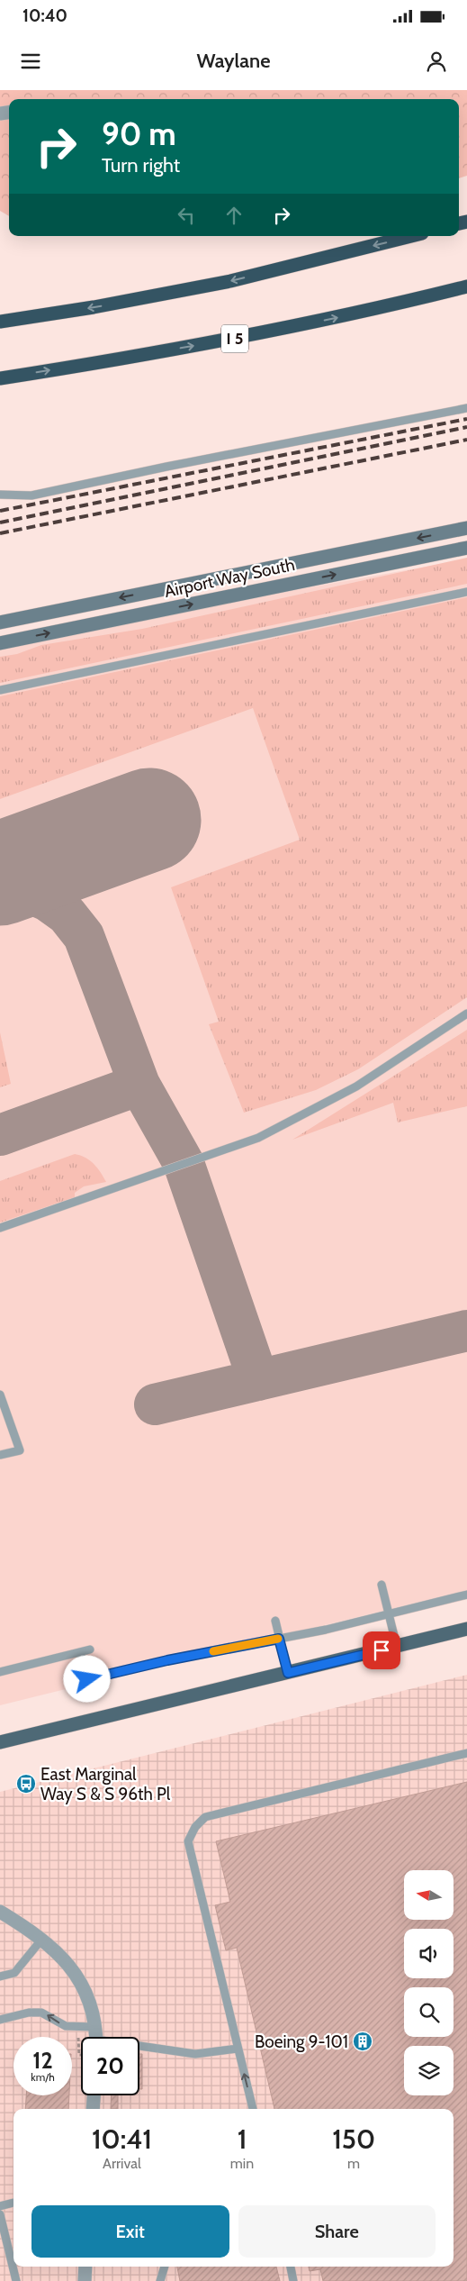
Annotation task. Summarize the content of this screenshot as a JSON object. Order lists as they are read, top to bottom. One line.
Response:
{"streets":{"highway":["I 5"],"main road":["Airport Way South"]},"places":{"bus stop":["East Marginal Way S & S 96th Pl"],"building":["Boeing 9-101"]},"north":"left","page":{"status":"10:40","header":"Waylane","turn":["90 m","Turn right"],"speed":"12 km/h","limit":"20","eta":["10:41","Arrival","1","min","150","m"],"buttons":["Exit","Share"]}}
